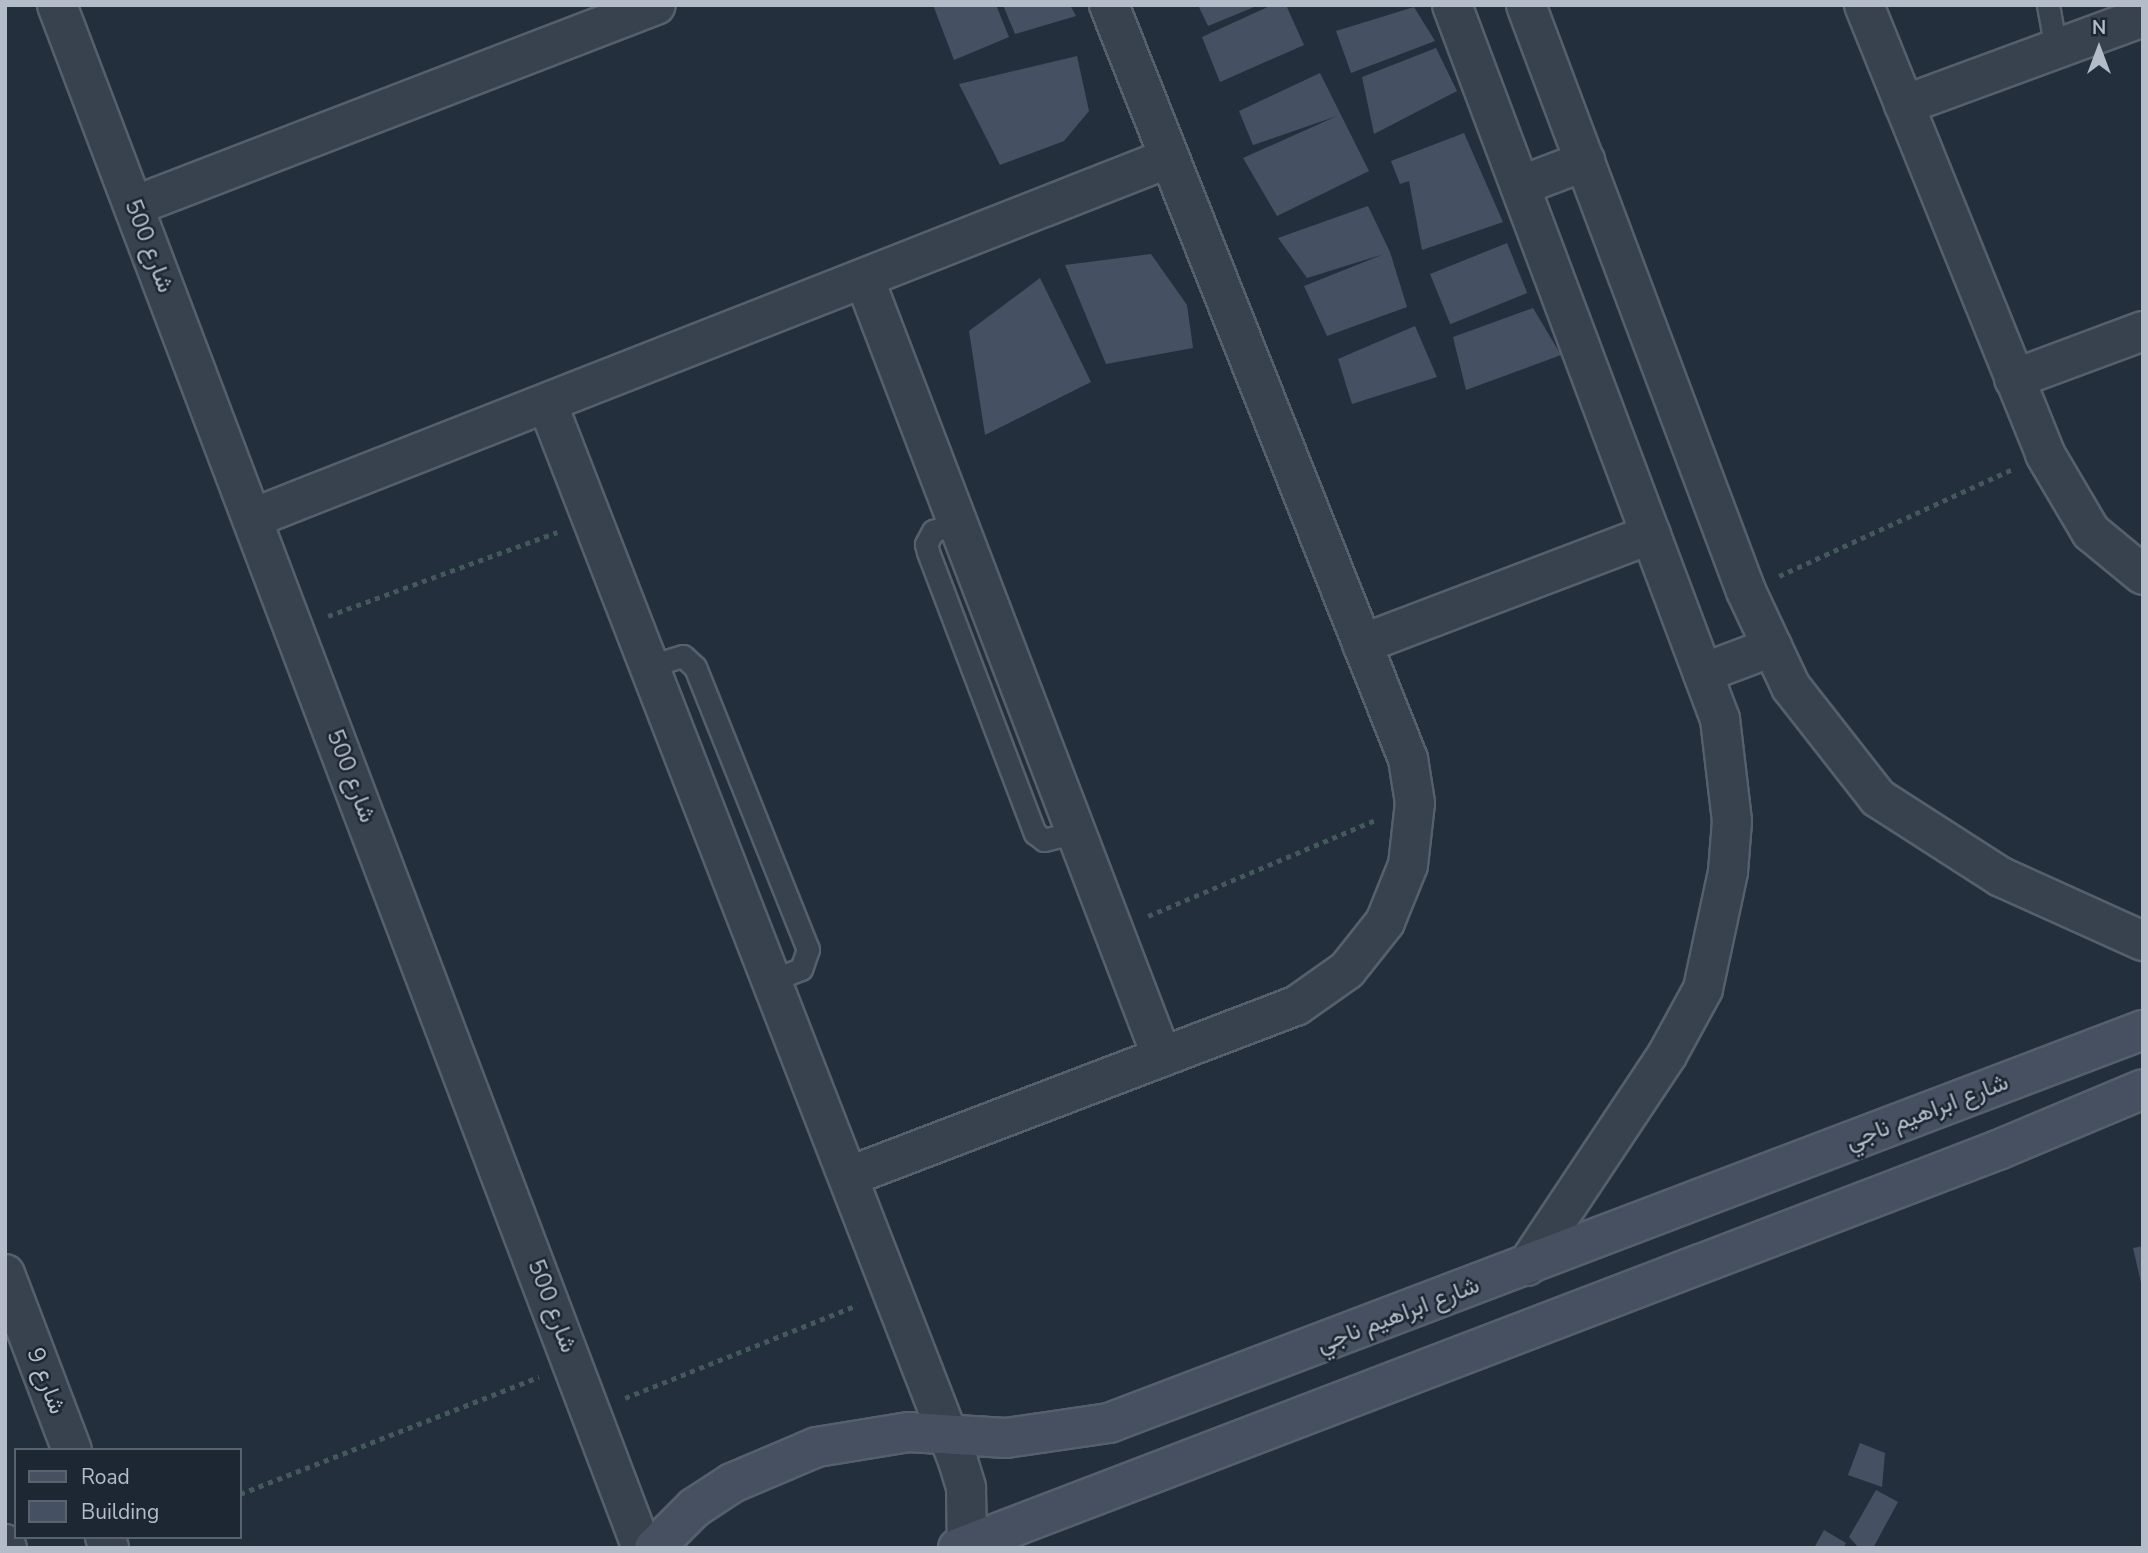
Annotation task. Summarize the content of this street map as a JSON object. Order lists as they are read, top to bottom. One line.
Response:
{"streets":{"street":["شارع 500","شارع ابراهيم ناجي","شارع 9"]},"legend":["Road","Building"],"north":"top"}
